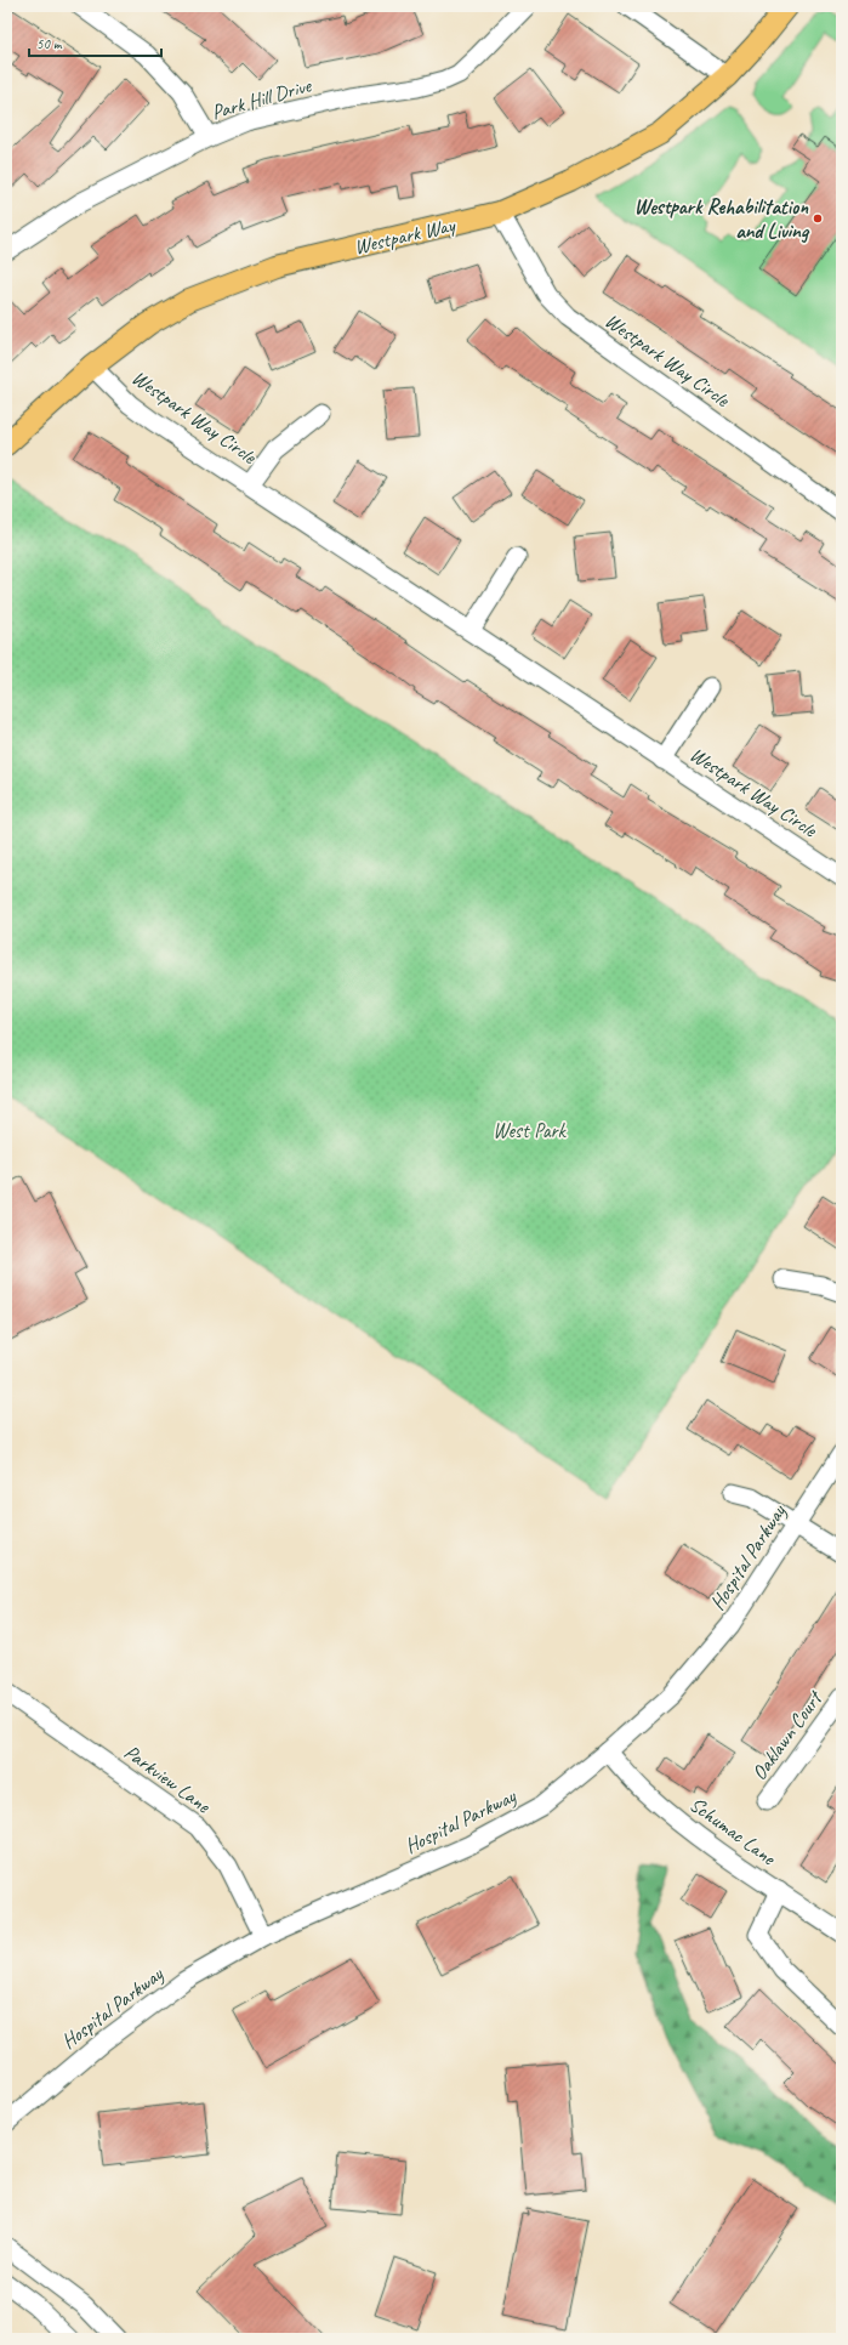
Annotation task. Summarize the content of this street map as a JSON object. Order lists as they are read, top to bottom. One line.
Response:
{"streets":{"main road":["Westpark Way"],"street":["Park Hill Drive","Westpark Way Circle","Hospital Parkway","Oaklawn Court","Parkview Lane","Schumac Lane"]},"crossings":[["Westpark Way","Westpark Way Circle"],["Hospital Parkway","Parkview Lane"],["Hospital Parkway","Schumac Lane"]],"parks":["West Park"],"places":["Westpark Rehabilitation and Living"],"scale_bar":"50 m"}
